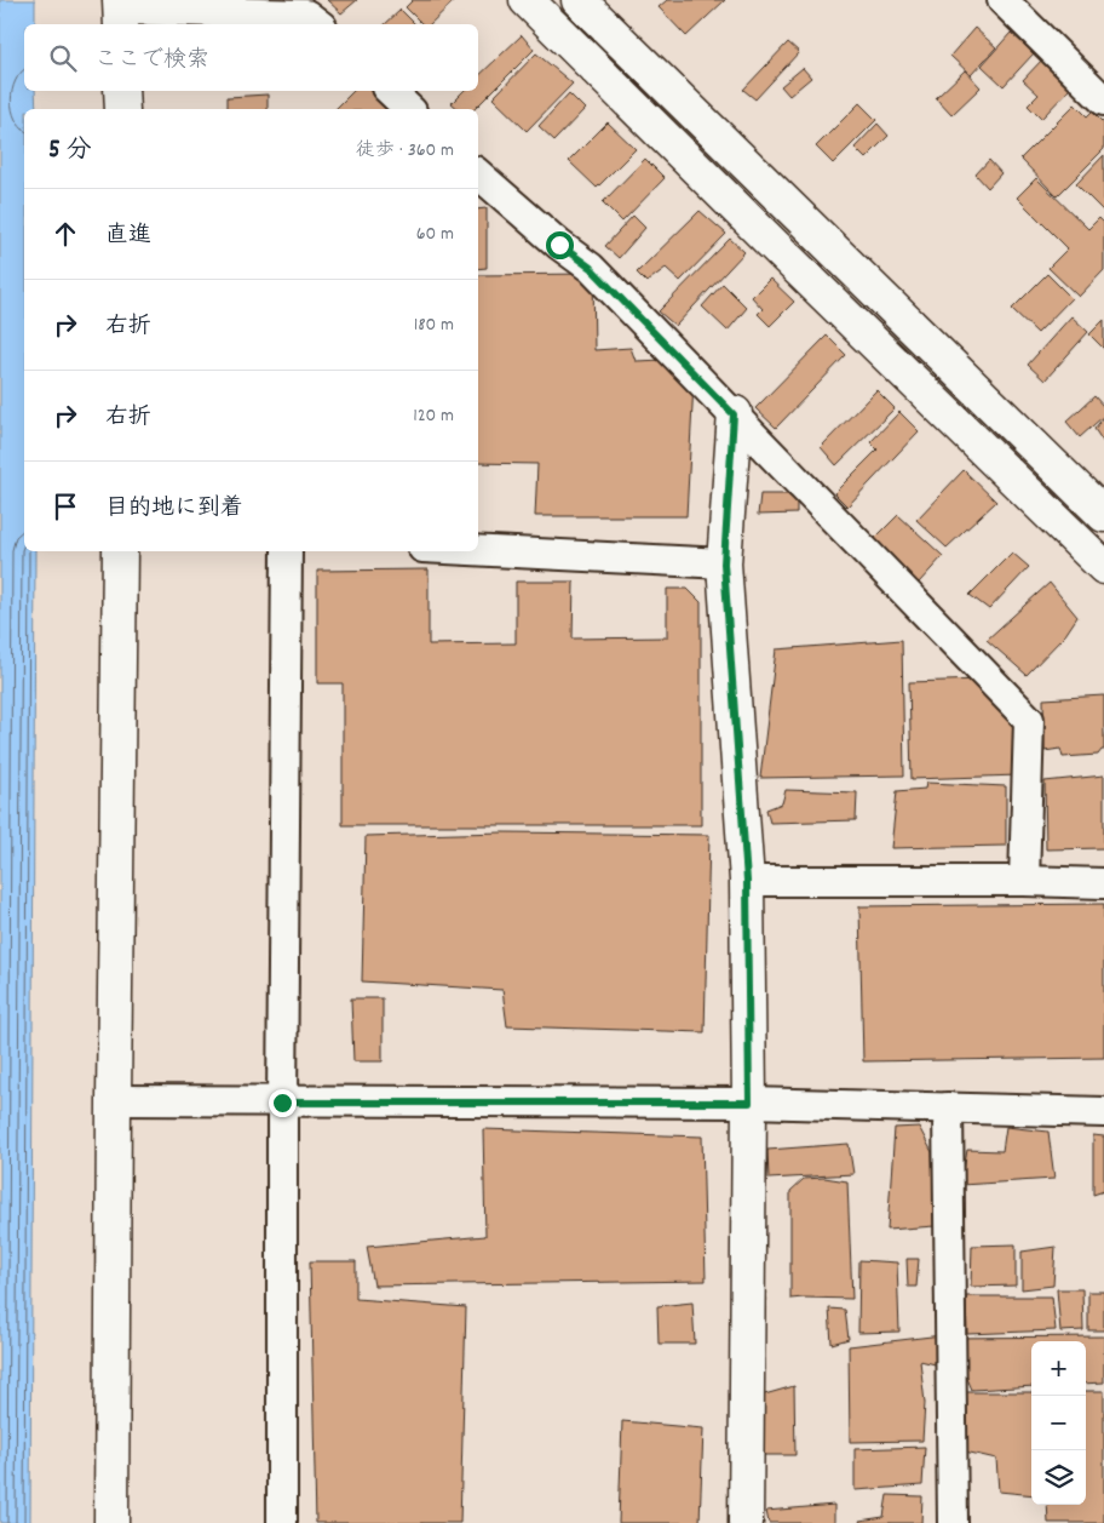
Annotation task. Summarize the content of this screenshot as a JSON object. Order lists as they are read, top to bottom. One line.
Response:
{"page":{"search":"ここで検索","heading":["5 分","徒歩 · 360 m"],"list":[["直進","60 m"],["右折","180 m"],["右折","120 m"],"目的地に到着"],"map_buttons":["+","−"]}}
